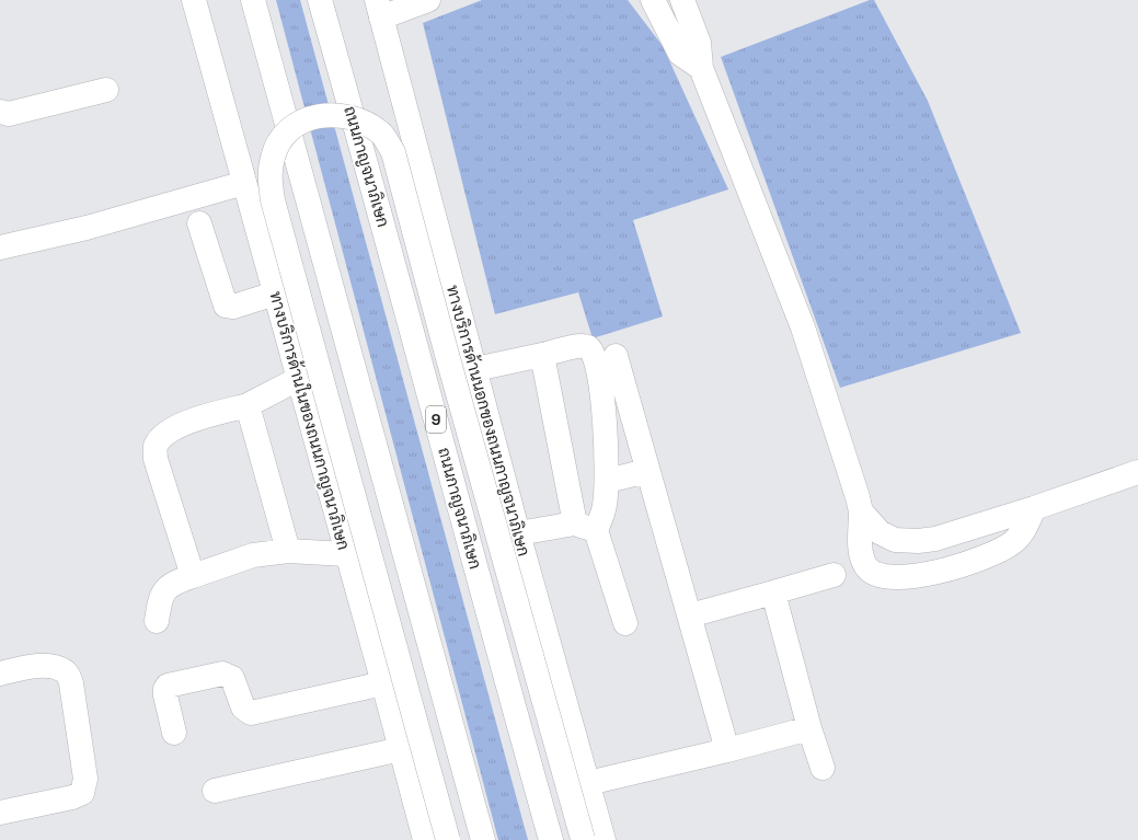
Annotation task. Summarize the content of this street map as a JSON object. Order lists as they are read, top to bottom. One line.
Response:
{"streets":{"main road":["ถนนกาญจนาภิเษก","9","ทางบริการด้านในของถนนกาญจนาภิเษก","ทางบริการด้านนอกของถนนกาญจนาภิเษก"]}}
